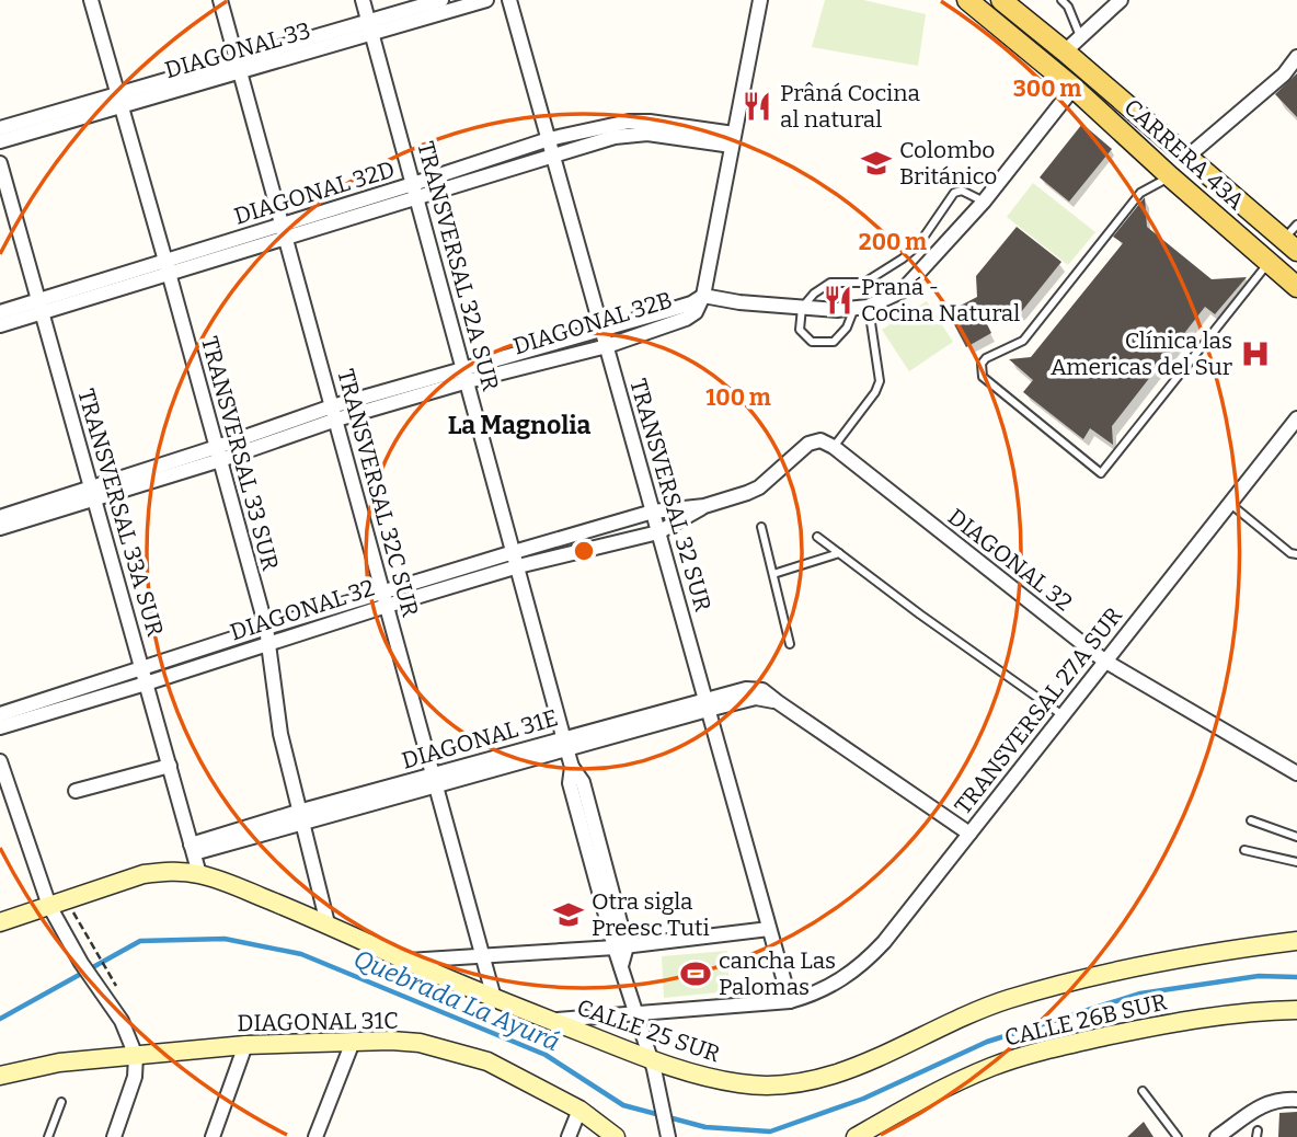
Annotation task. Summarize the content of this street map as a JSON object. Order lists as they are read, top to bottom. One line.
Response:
{"streets":{"main road":["CARRERA 43A","CALLE 26B SUR","DIAGONAL 31C","CALLE 25 SUR"],"street":["DIAGONAL 33","DIAGONAL 32D","TRANSVERSAL 32A SUR","DIAGONAL 32B","TRANSVERSAL 33 SUR","TRANSVERSAL 32C SUR","TRANSVERSAL 32 SUR","TRANSVERSAL 33A SUR","DIAGONAL 32","TRANSVERSAL 27A SUR","DIAGONAL 31E"]},"crossings":[["DIAGONAL 33","TRANSVERSAL 32A SUR"],["DIAGONAL 33","TRANSVERSAL 33 SUR"],["DIAGONAL 33","TRANSVERSAL 32C SUR"],["CARRERA 43A","DIAGONAL 32B"],["DIAGONAL 32D","TRANSVERSAL 32A SUR"],["DIAGONAL 32D","TRANSVERSAL 33 SUR"],["DIAGONAL 32D","TRANSVERSAL 32C SUR"],["DIAGONAL 32D","TRANSVERSAL 32 SUR"],["DIAGONAL 32D","TRANSVERSAL 33A SUR"],["TRANSVERSAL 32A SUR","DIAGONAL 32B"],["TRANSVERSAL 32A SUR","DIAGONAL 32"],["TRANSVERSAL 32A SUR","DIAGONAL 31E"],["TRANSVERSAL 32A SUR","CALLE 25 SUR"],["DIAGONAL 32B","TRANSVERSAL 33 SUR"],["DIAGONAL 32B","TRANSVERSAL 32C SUR"],["DIAGONAL 32B","TRANSVERSAL 32 SUR"],["DIAGONAL 32B","TRANSVERSAL 33A SUR"],["TRANSVERSAL 33 SUR","DIAGONAL 32"],["TRANSVERSAL 33 SUR","DIAGONAL 31E"],["TRANSVERSAL 33 SUR","CALLE 25 SUR"],["TRANSVERSAL 32C SUR","DIAGONAL 32"],["TRANSVERSAL 32C SUR","DIAGONAL 31E"],["TRANSVERSAL 32C SUR","CALLE 25 SUR"],["TRANSVERSAL 32 SUR","DIAGONAL 32"],["TRANSVERSAL 32 SUR","TRANSVERSAL 27A SUR"],["TRANSVERSAL 32 SUR","DIAGONAL 31E"],["TRANSVERSAL 33A SUR","DIAGONAL 32"],["TRANSVERSAL 33A SUR","DIAGONAL 31E"],["TRANSVERSAL 33A SUR","CALLE 25 SUR"],["DIAGONAL 32","TRANSVERSAL 27A SUR"],["TRANSVERSAL 27A SUR","DIAGONAL 31E"]],"districts":["La Magnolia"],"water":["Quebrada La Ayurá"],"places":{"restaurant":["Prâná Cocina al natural","Praná - Cocina Natural"],"school or university":["Colombo Británico","Otra sigla Preesc Tuti"],"hospital":["Clínica las Americas del Sur"],"sports":["cancha Las Palomas"]},"rings":["300 m","200 m","100 m"]}
